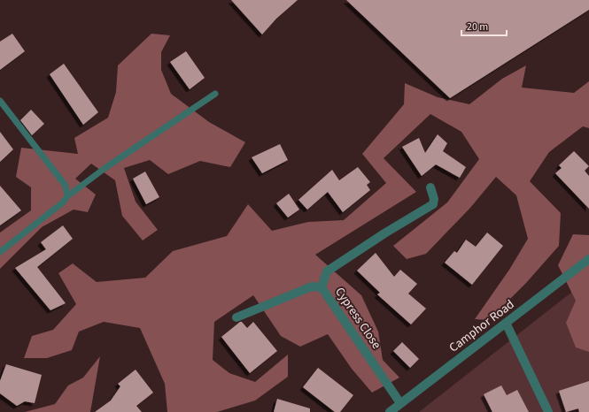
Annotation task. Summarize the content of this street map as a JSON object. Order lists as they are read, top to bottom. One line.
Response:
{"streets":{"street":["Cypress Close","Camphor Road"]},"crossings":[["Cypress Close","Camphor Road"]],"scale_bar":"20 m"}
